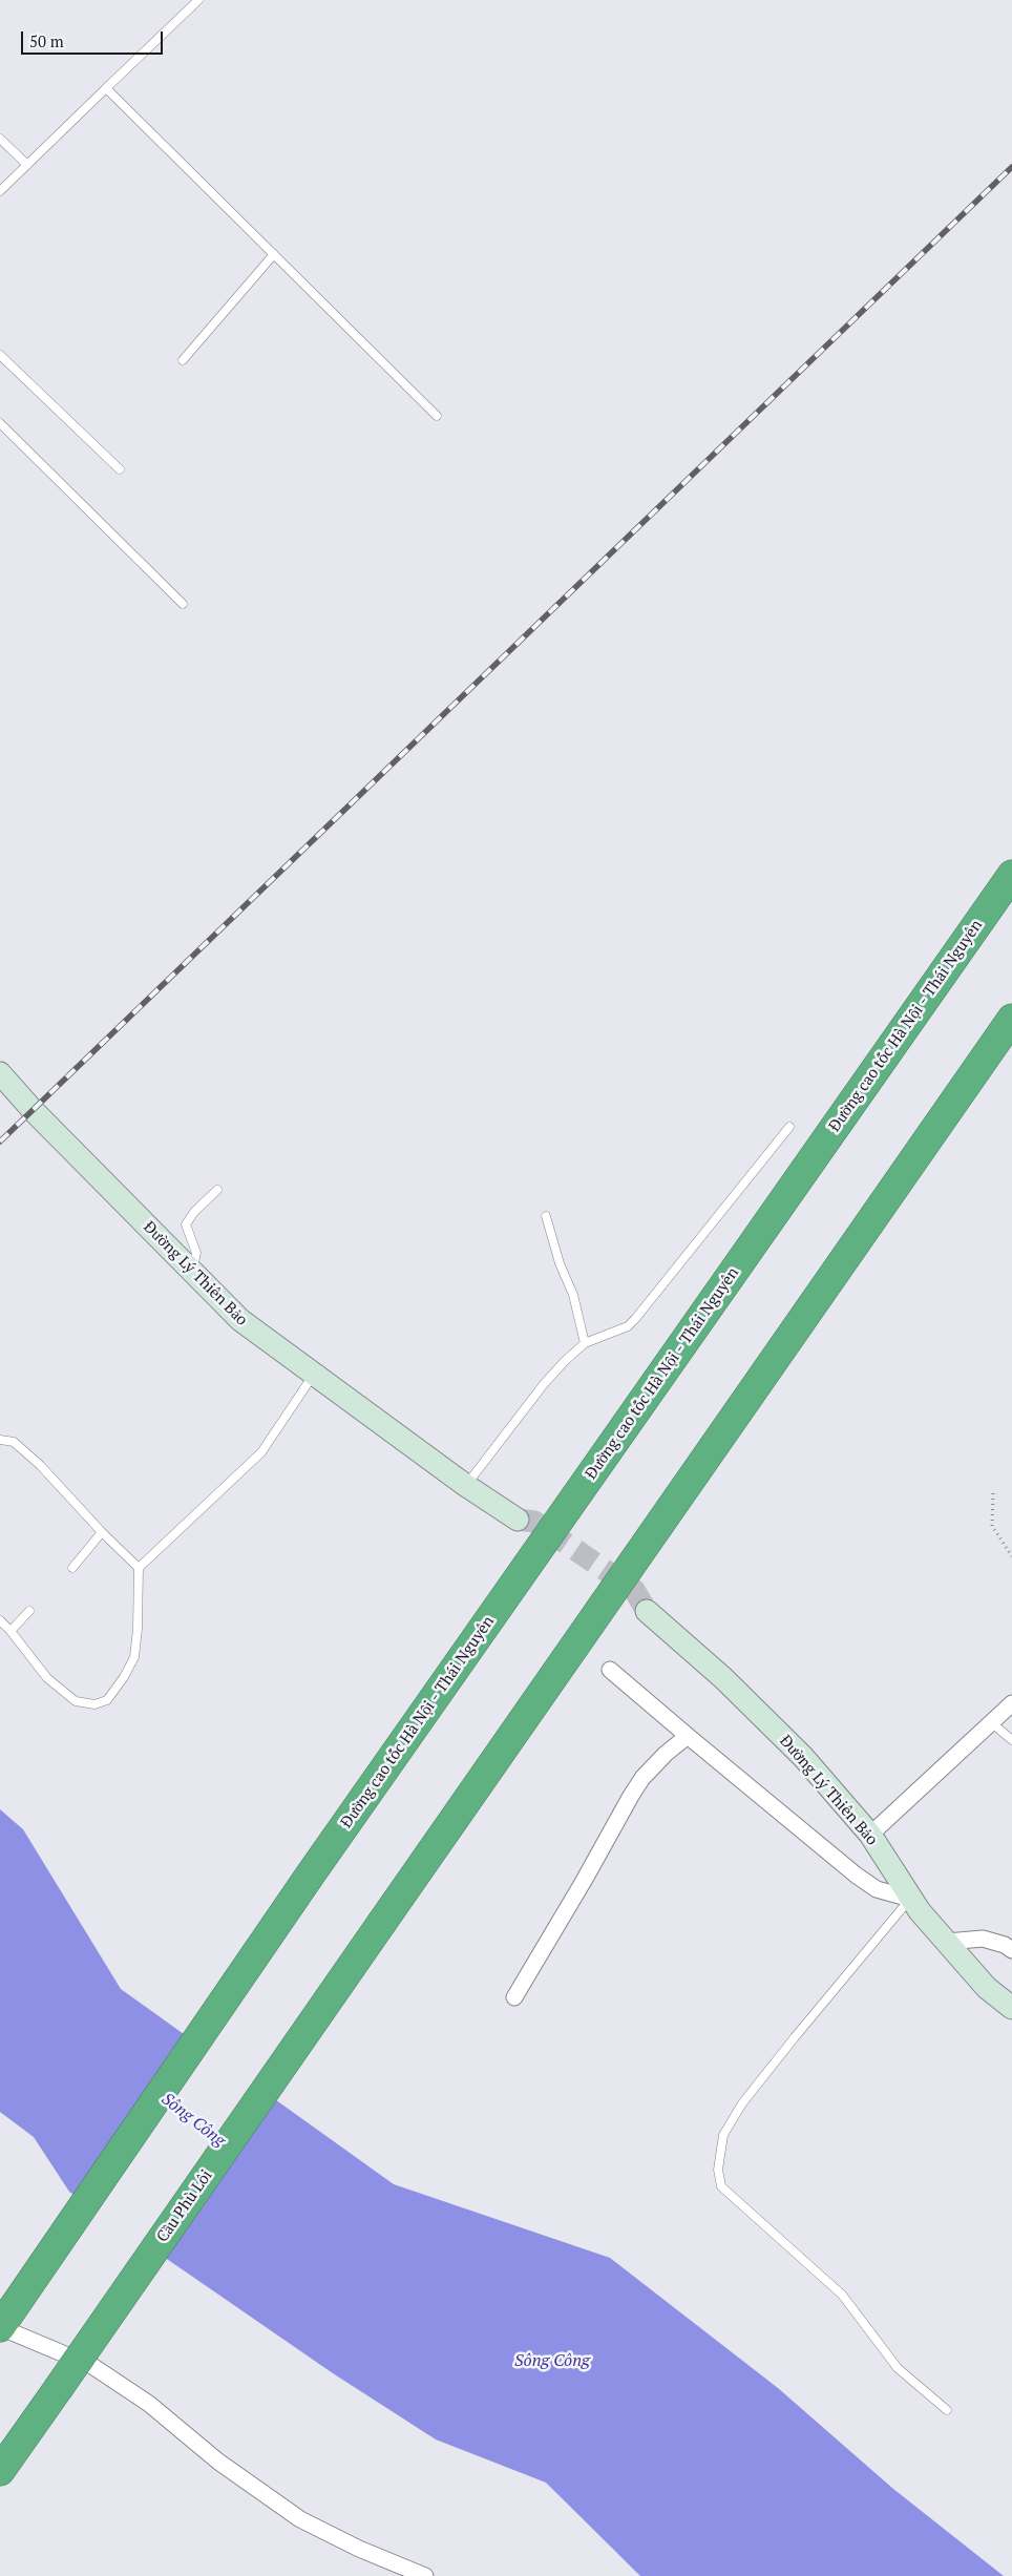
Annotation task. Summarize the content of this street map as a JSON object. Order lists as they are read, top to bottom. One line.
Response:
{"streets":{"highway":["Đường cao tốc Hà Nội - Thái Nguyên","Cầu Phù Lôi"],"main road":["Đường Lý Thiên Bảo"]},"water":["Sông Công"],"scale_bar":"50 m"}
